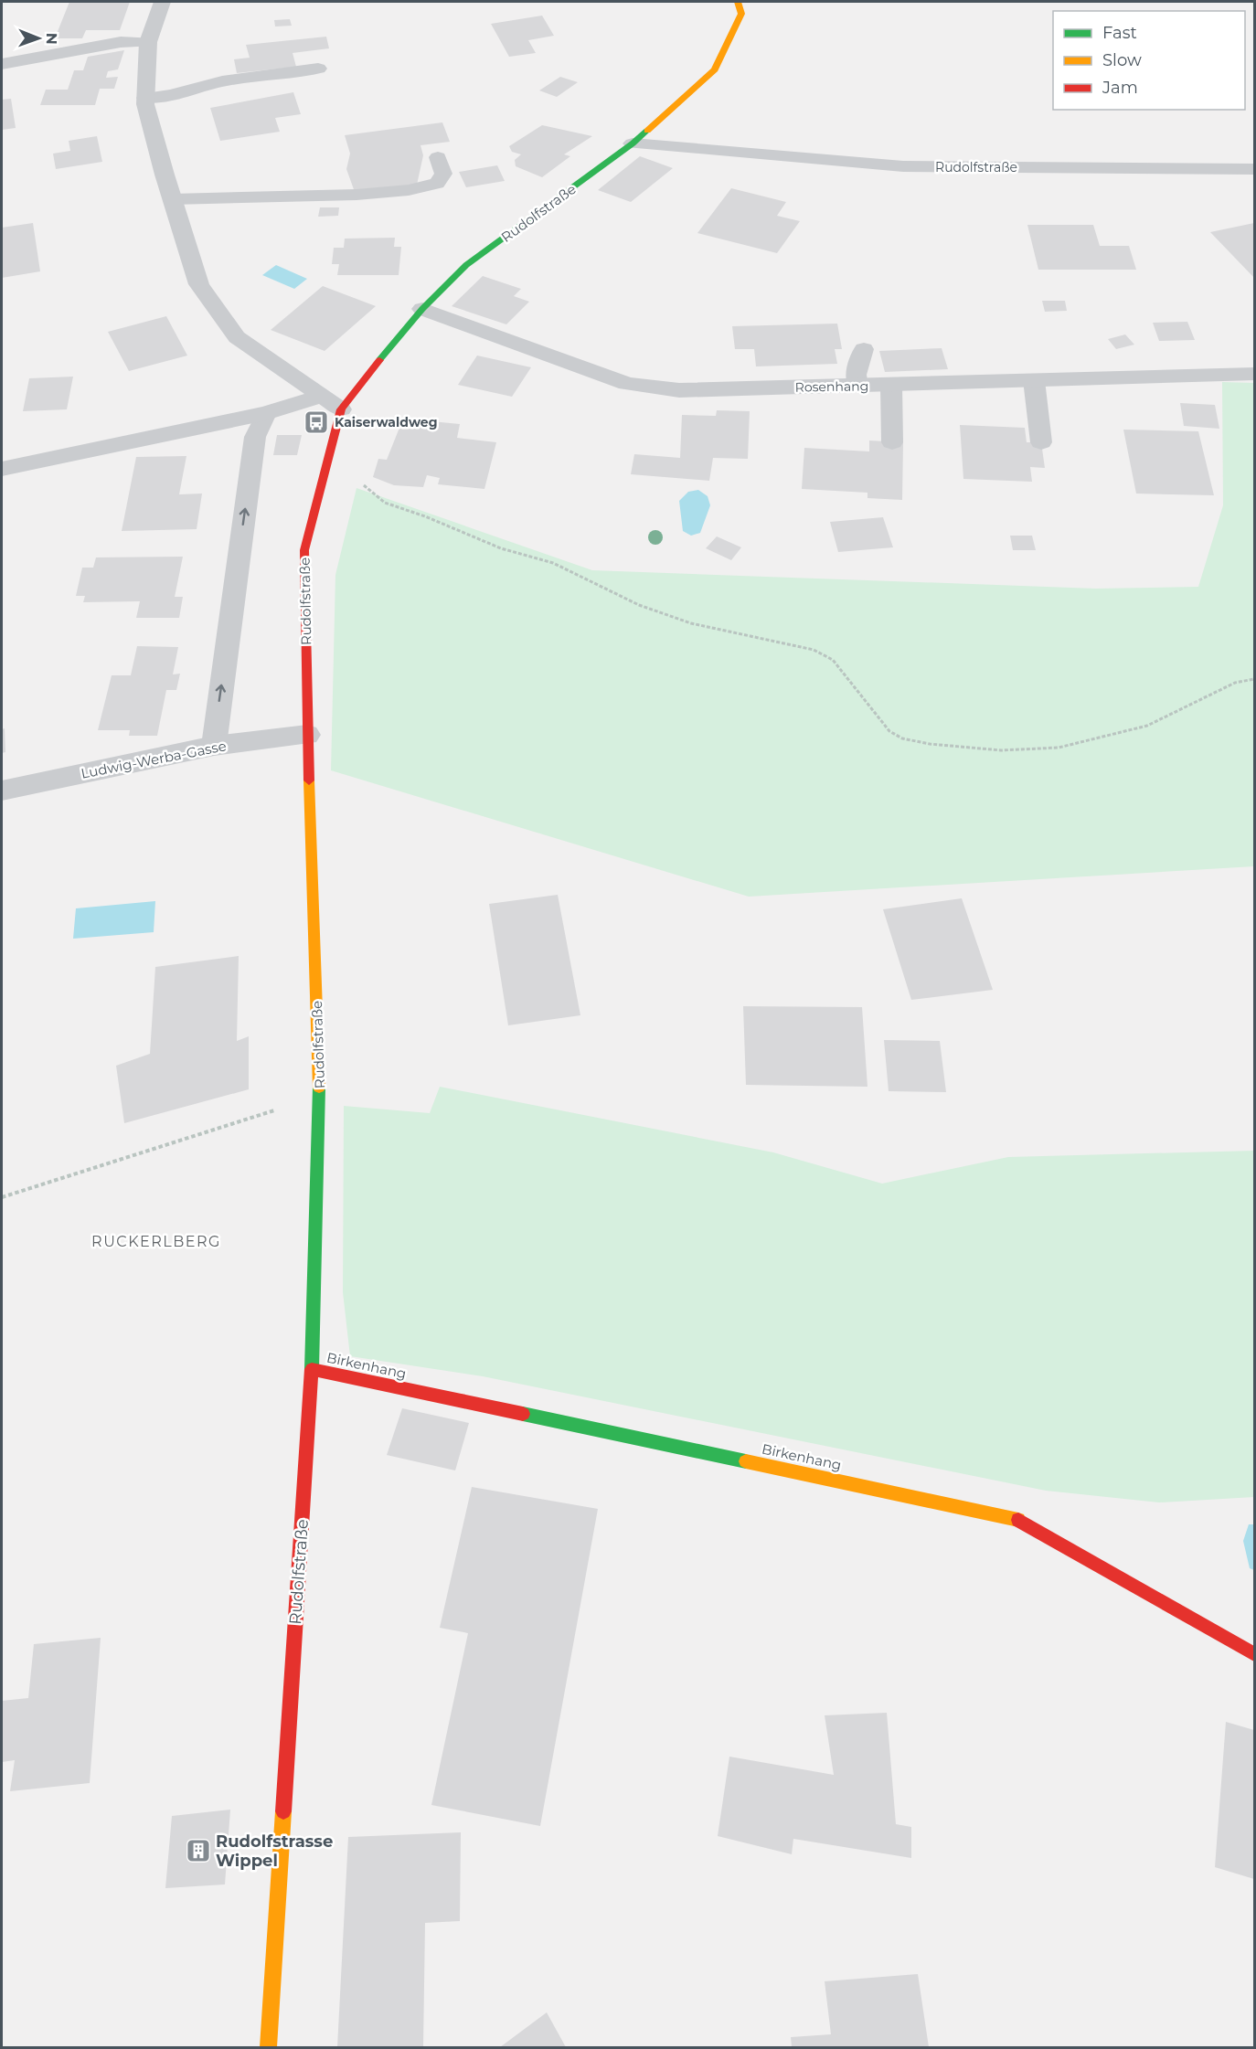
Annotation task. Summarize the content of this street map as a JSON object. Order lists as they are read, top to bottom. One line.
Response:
{"streets":{"street":["Rudolfstraße","Rosenhang","Ludwig-Werba-Gasse","Birkenhang"]},"crossings":[["Rudolfstraße","Rosenhang"],["Rudolfstraße","Ludwig-Werba-Gasse"],["Rudolfstraße","Birkenhang"]],"districts":["RUCKERLBERG"],"places":{"bus stop":["Kaiserwaldweg"],"building":["Rudolfstrasse Wippel"]},"legend":["Fast","Slow","Jam"],"north":"right"}
